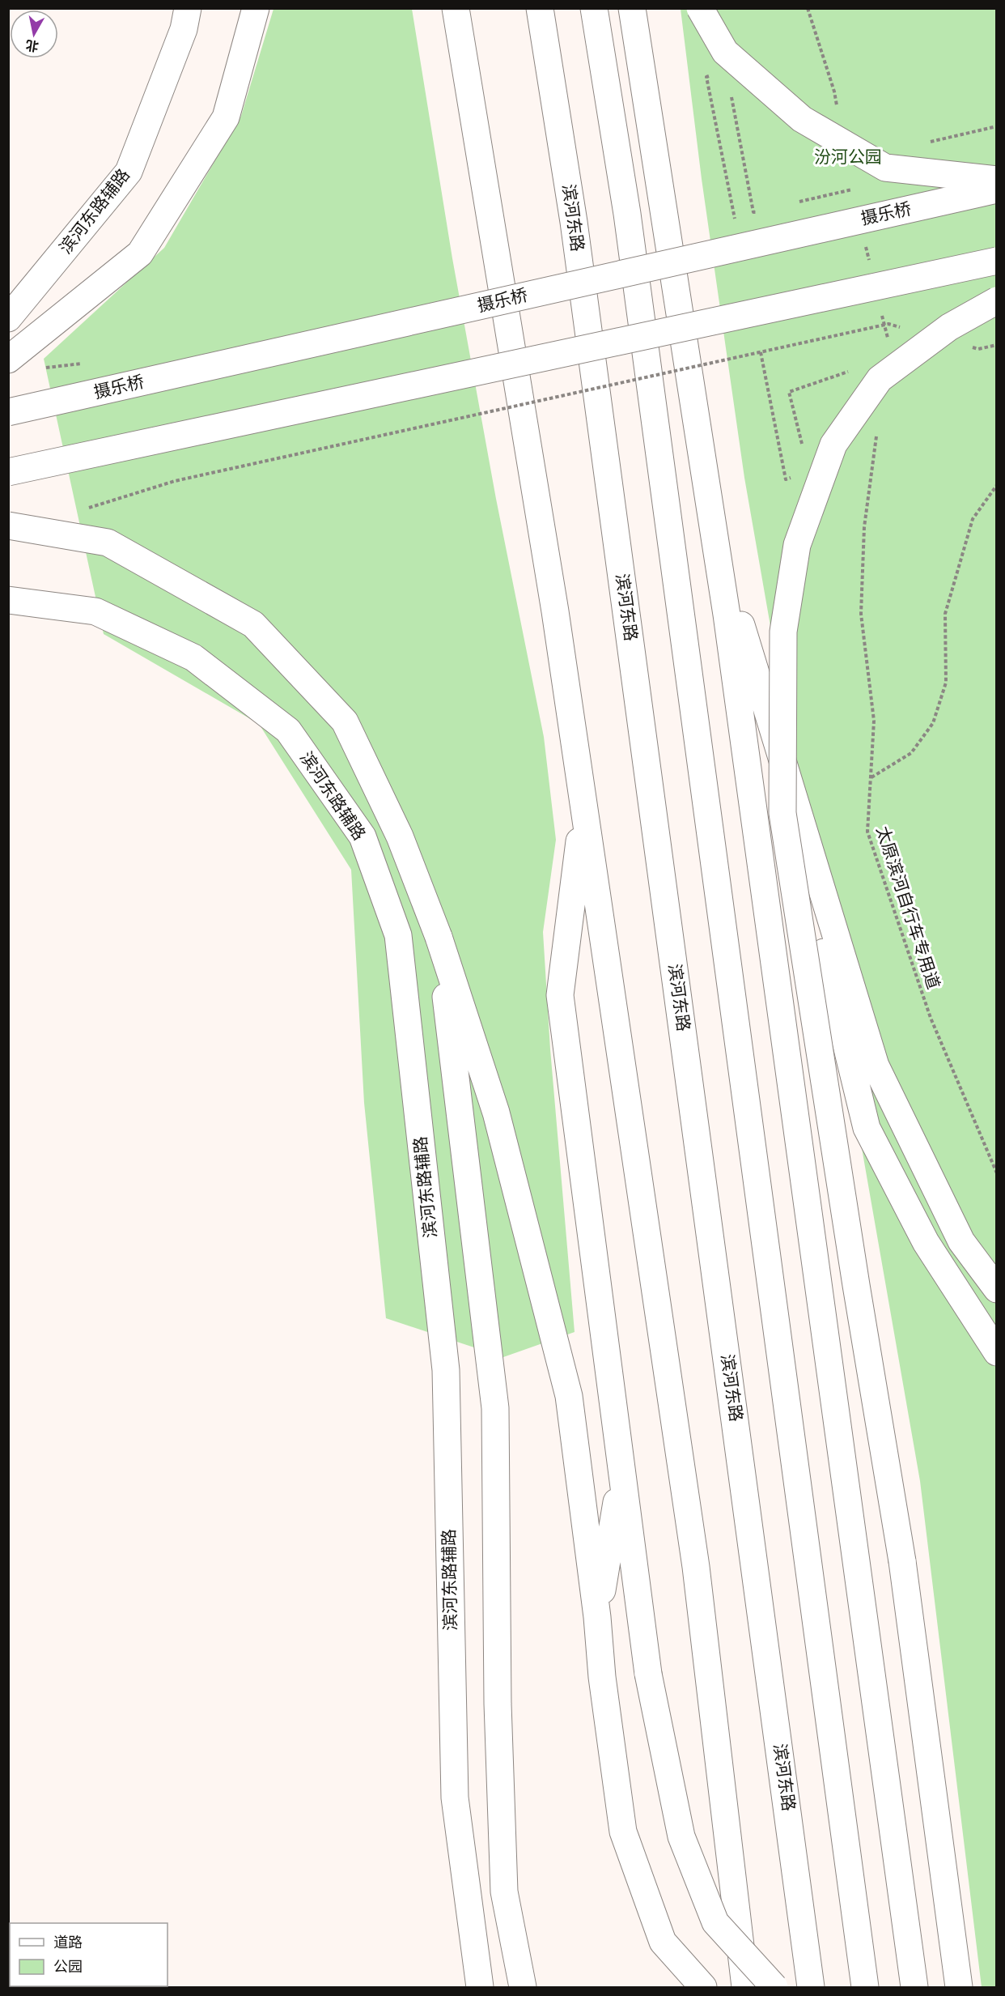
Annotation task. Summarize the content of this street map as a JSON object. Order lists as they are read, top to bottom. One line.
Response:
{"streets":{"main road":["滨河东路辅路","摄乐桥","滨河东路"],"path":["太原滨河自行车专用道"]},"parks":["汾河公园"],"legend":["道路","公园"],"north":"bottom"}
